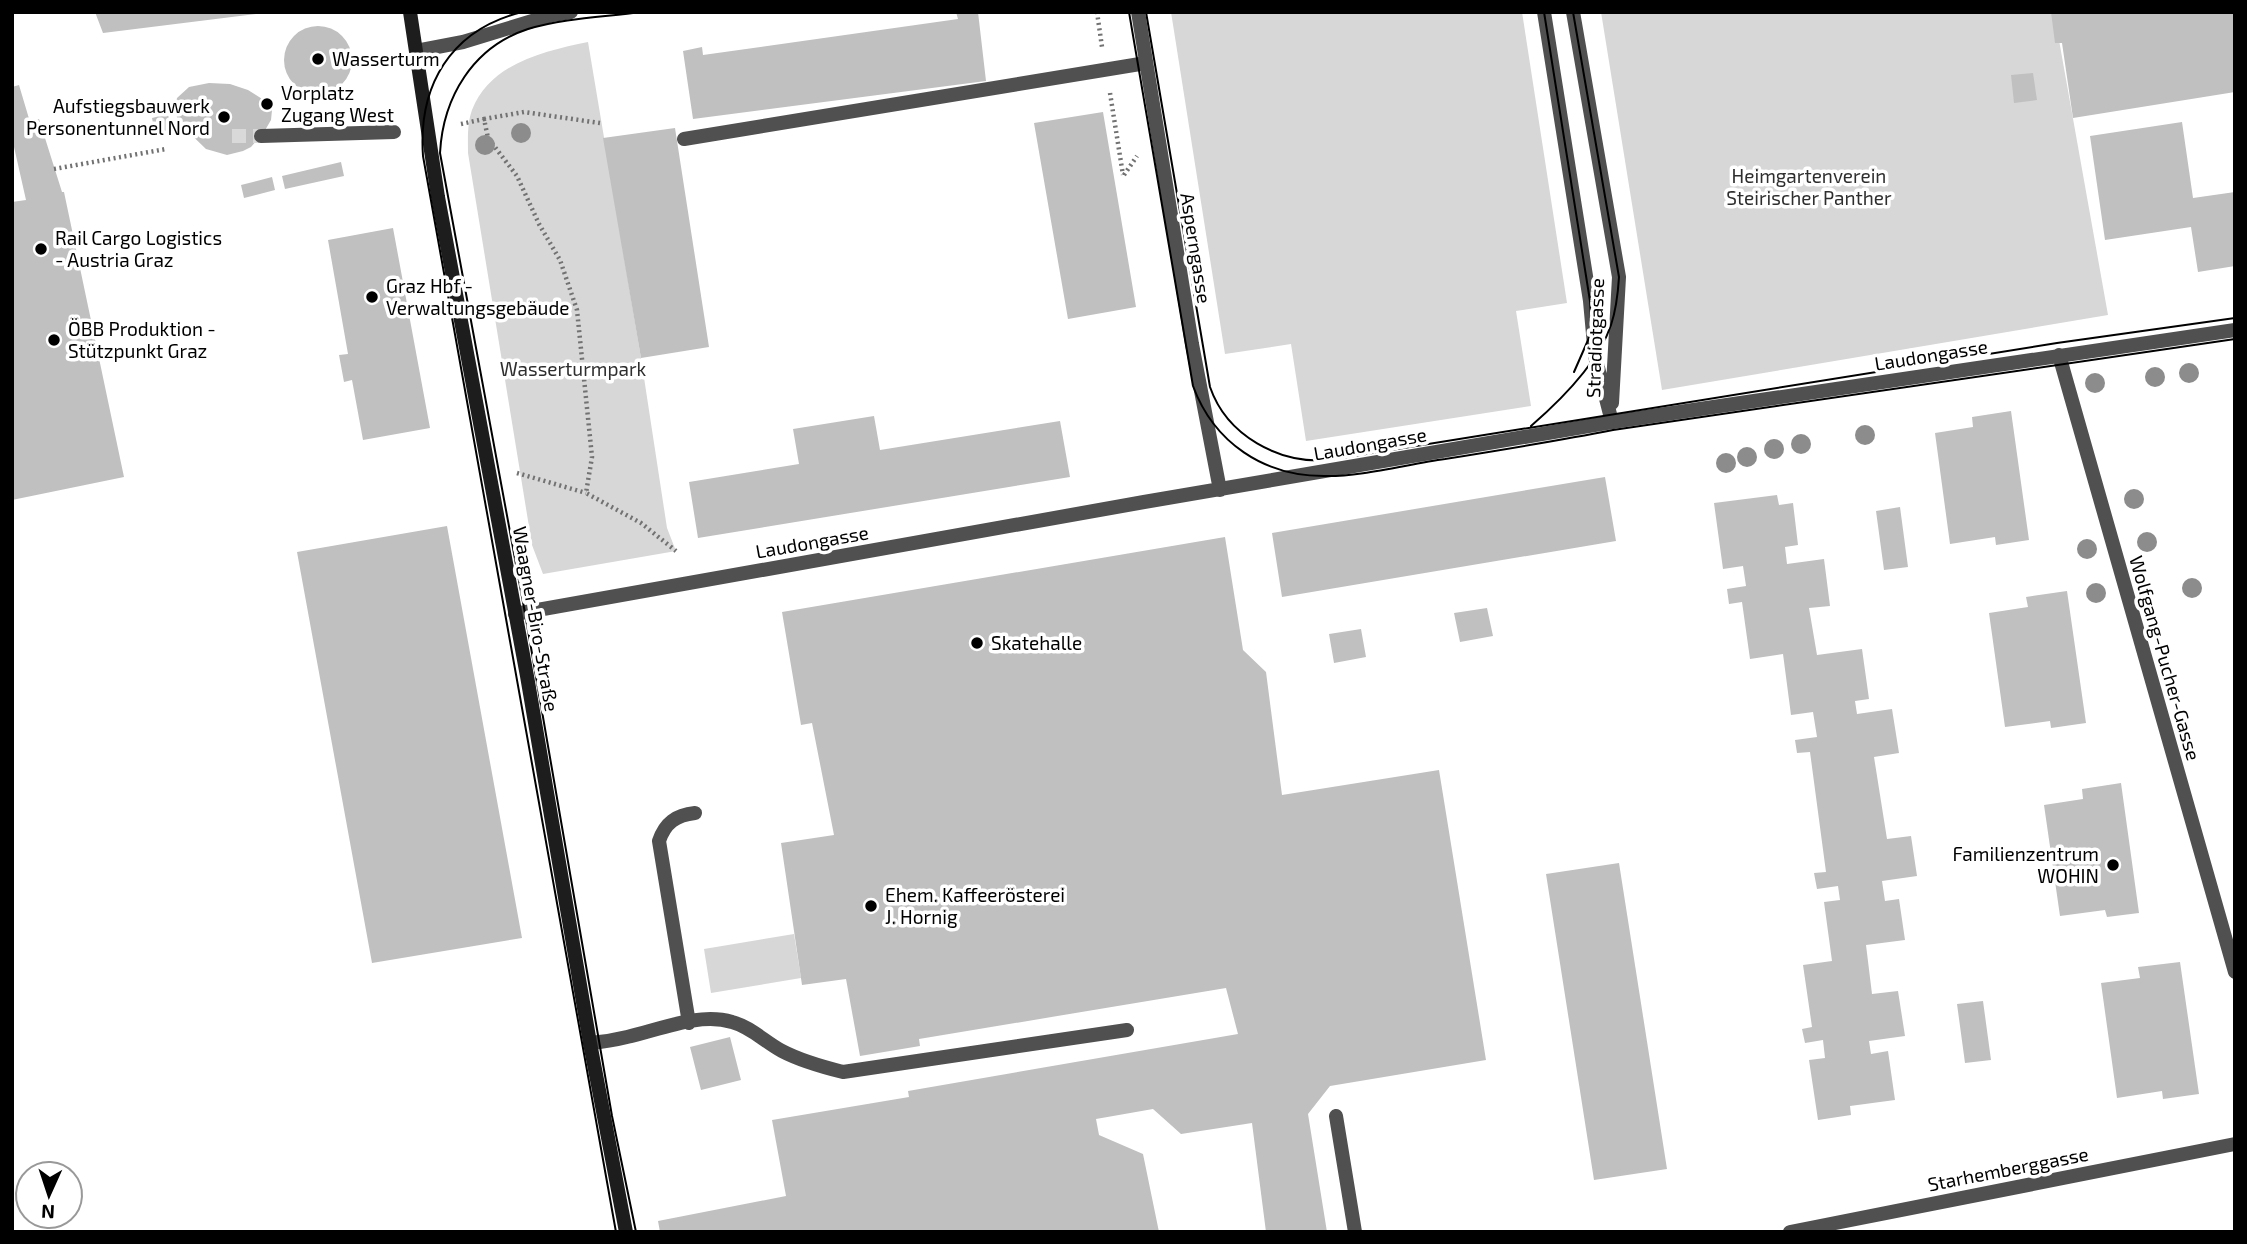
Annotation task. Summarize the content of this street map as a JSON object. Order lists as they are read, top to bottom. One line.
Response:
{"streets":{"street":["Asperngasse","Stradiotgasse","Laudongasse","Waagner-Biro-Straße","Wolfgang-Pucher-Gasse","Starhemberggasse"]},"crossings":[["Asperngasse","Laudongasse"],["Stradiotgasse","Laudongasse"],["Laudongasse","Waagner-Biro-Straße"],["Laudongasse","Wolfgang-Pucher-Gasse"]],"parks":["Heimgartenverein Steirischer Panther","Wasserturmpark"],"places":["Wasserturm","Vorplatz Zugang West","Aufstiegsbauwerk Personentunnel Nord","Rail Cargo Logistics - Austria Graz","Graz Hbf - Verwaltungsgebäude","ÖBB Produktion - Stützpunkt Graz","Skatehalle","Familienzentrum WOHIN","Ehem. Kaffeerösterei J. Hornig"],"north":"bottom"}
